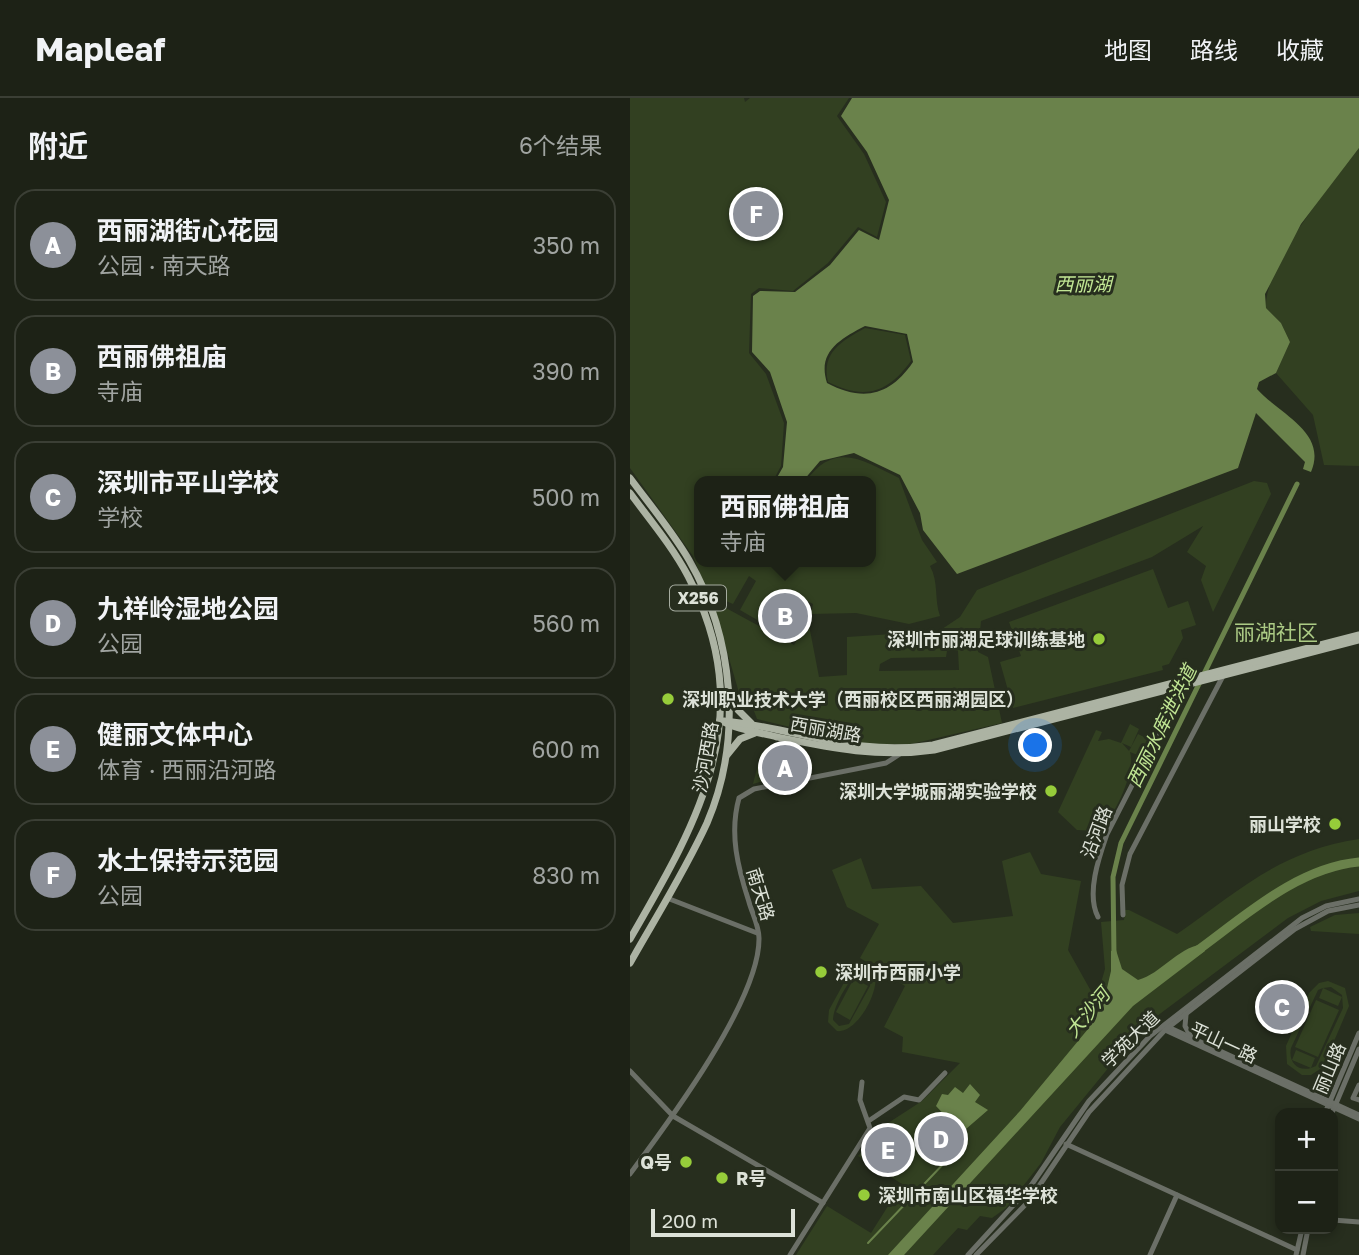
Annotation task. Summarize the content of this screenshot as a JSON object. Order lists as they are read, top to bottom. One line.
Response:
{"streets":{"main road":["X256","西丽湖路","沙河西路"],"street":["沿河路","南天路","学苑大道","平山一路","丽山路"]},"crossings":[["西丽湖路","沙河西路"],["西丽湖路","沿河路"],["西丽湖路","南天路"],["学苑大道","平山一路"],["平山一路","丽山路"]],"districts":["丽湖社区"],"water":["西丽湖","西丽水库泄洪道","大沙河"],"places":["深圳市丽湖足球训练基地","深圳职业技术大学（西丽校区西丽湖园区）","深圳大学城丽湖实验学校","丽山学校","深圳市西丽小学","Q号","R号","深圳市南山区福华学校"],"scale_bar":"200 m","page":{"header":"Mapleaf","nav":["地图","路线","收藏"],"heading":["附近","6个结果"],"pins":["F","B","A","C","D","E"],"list":[{"mark":"A","name":"西丽湖街心花园","note":"公园 · 南天路","value":"350 m"},{"mark":"B","name":"西丽佛祖庙","note":"寺庙","value":"390 m"},{"mark":"C","name":"深圳市平山学校","note":"学校","value":"500 m"},{"mark":"D","name":"九祥岭湿地公园","note":"公园","value":"560 m"},{"mark":"E","name":"健丽文体中心","note":"体育 · 西丽沿河路","value":"600 m"},{"mark":"F","name":"水土保持示范园","note":"公园","value":"830 m"}],"popup":["西丽佛祖庙","寺庙"],"map_buttons":["+","−"],"scale":"200 m"}}
